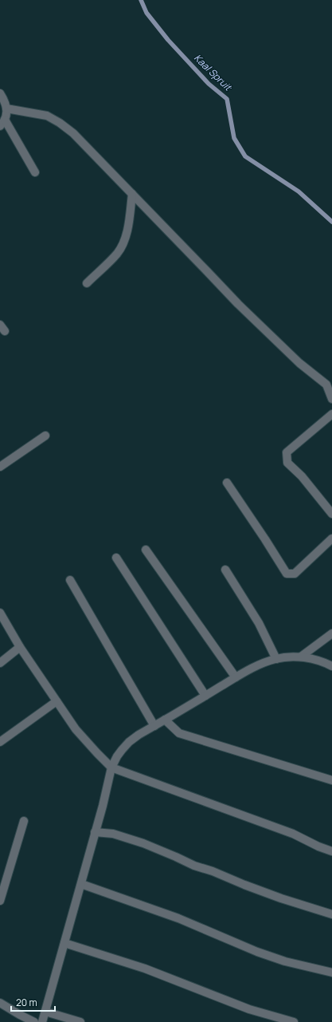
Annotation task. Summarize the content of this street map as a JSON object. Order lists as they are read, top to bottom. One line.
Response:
{"water":["Kaal Spruit"],"scale_bar":"20 m"}
